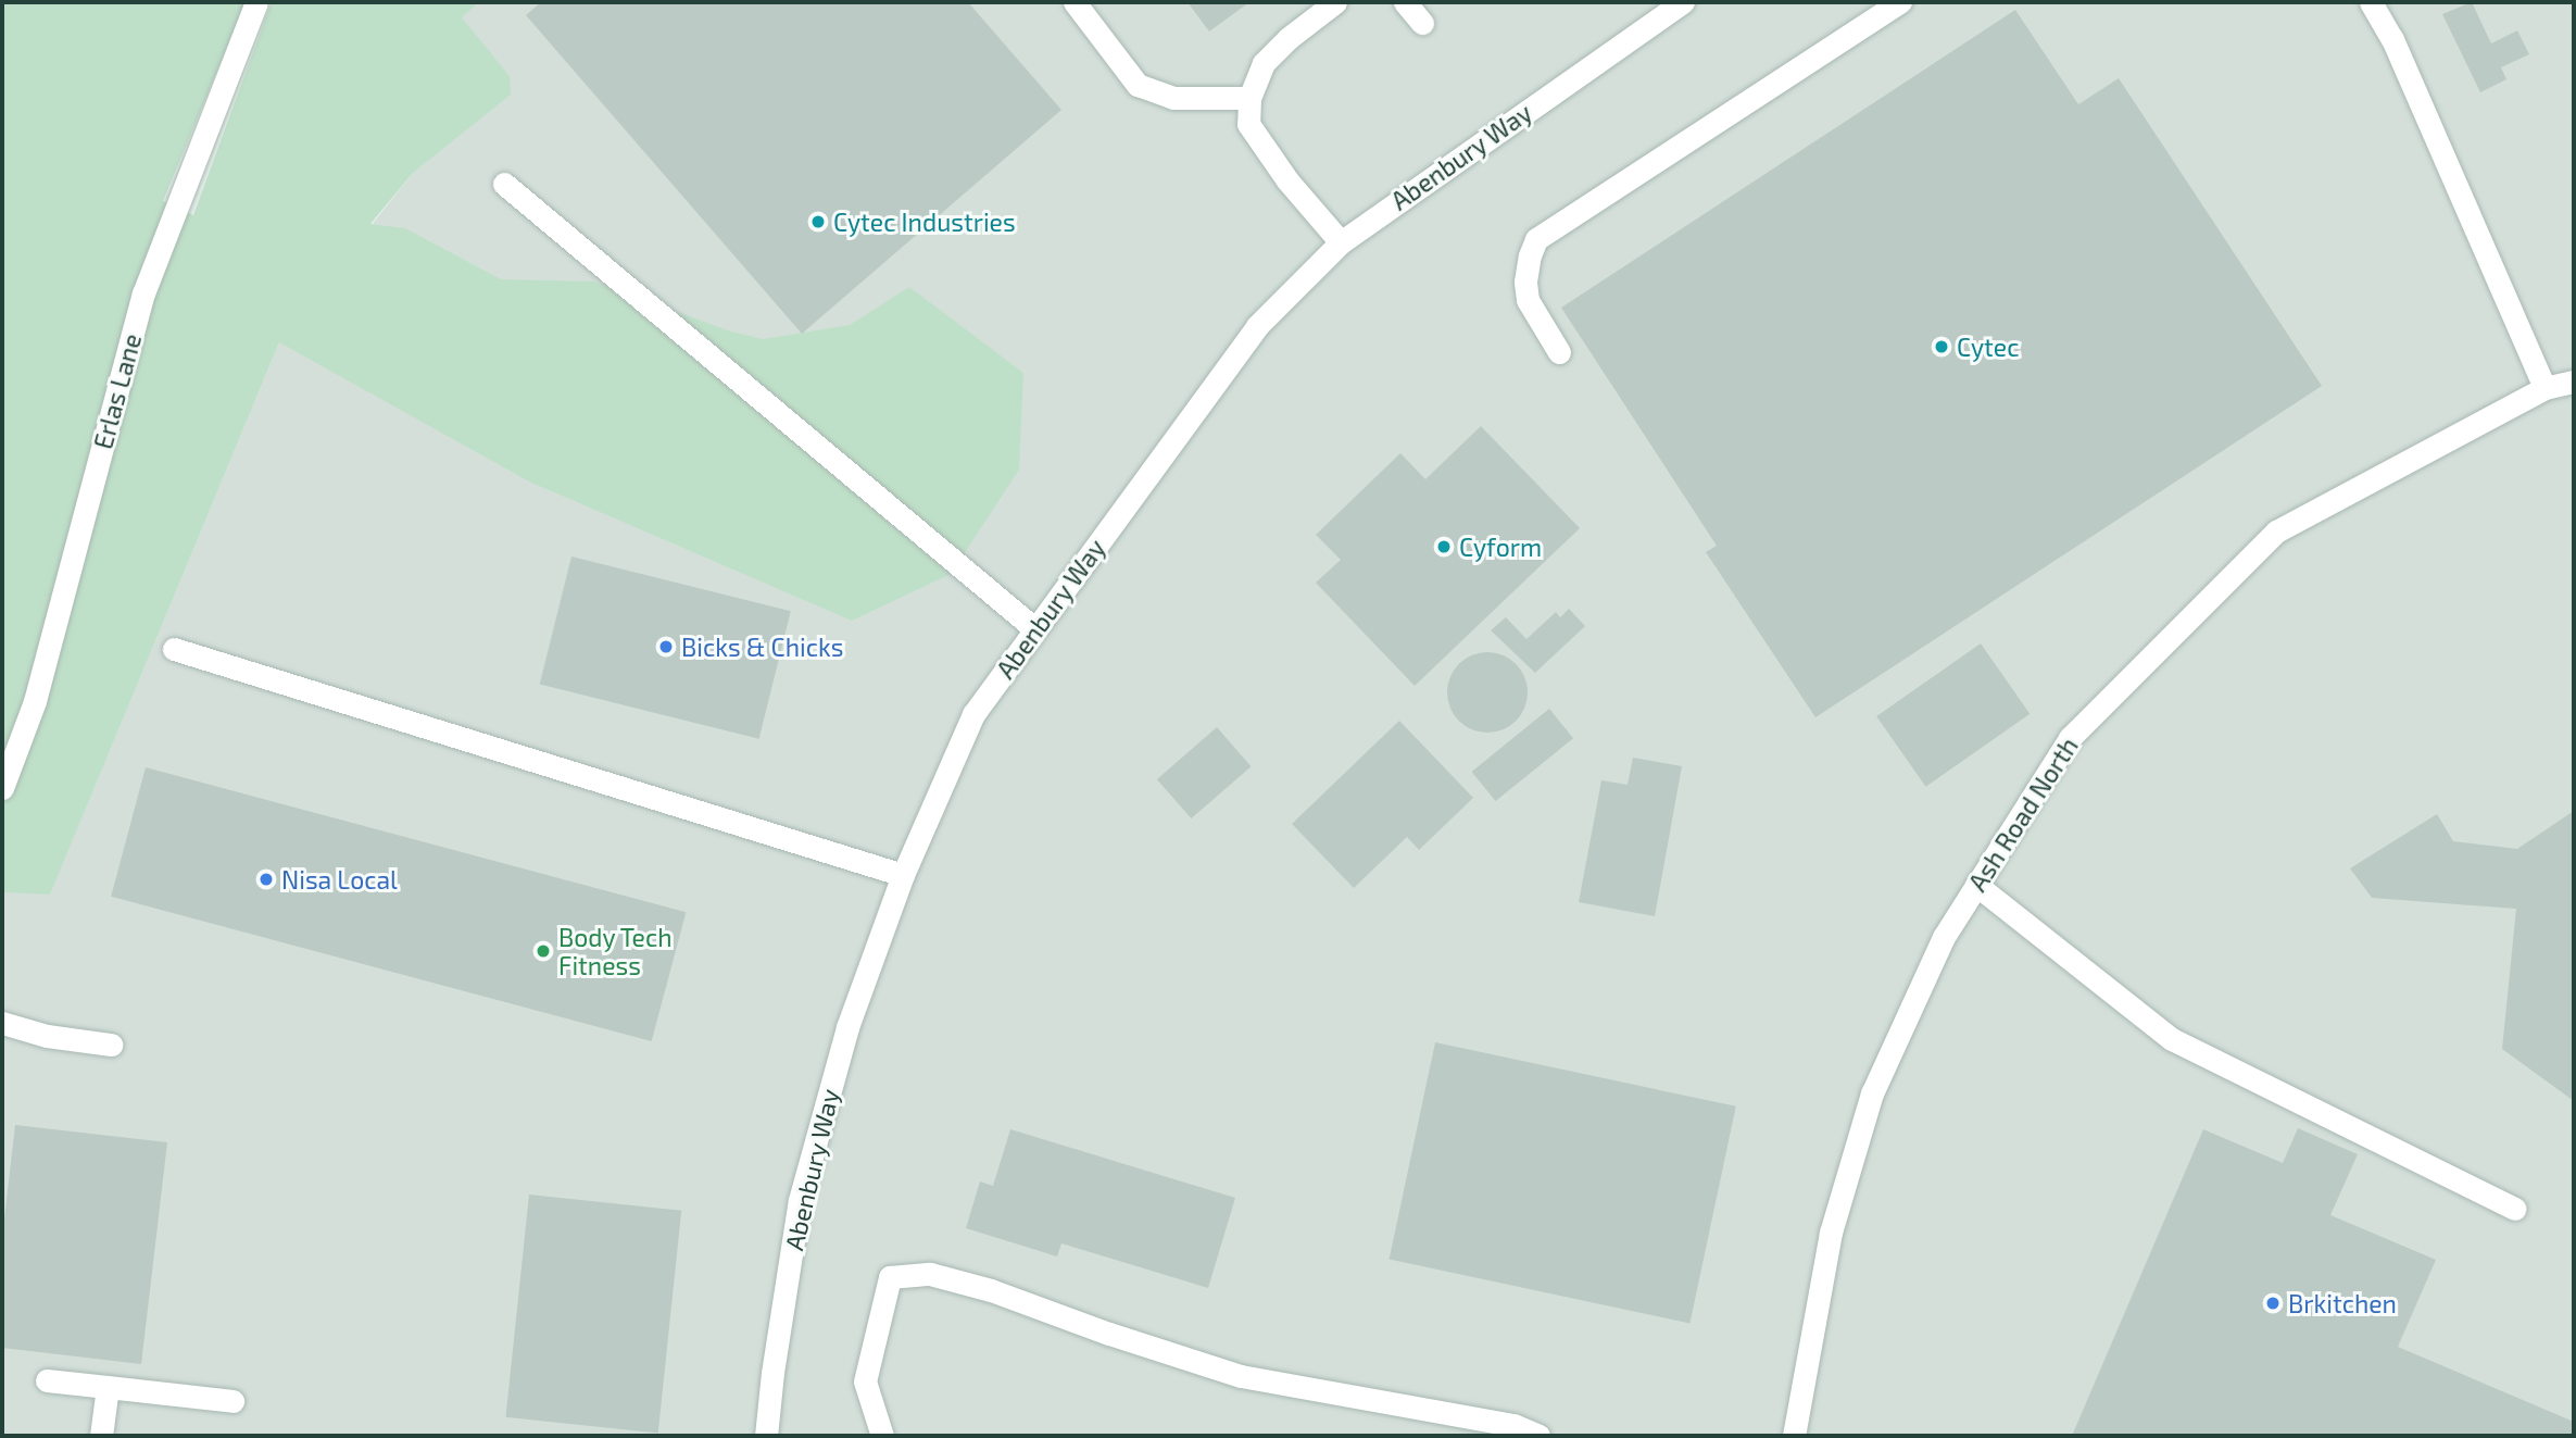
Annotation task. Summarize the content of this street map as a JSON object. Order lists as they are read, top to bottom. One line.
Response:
{"streets":{"street":["Abenbury Way","Erlas Lane","Ash Road North"]},"places":["Cytec Industries","Cytec","Cyform","Bicks & Chicks","Nisa Local","Body Tech Fitness","Brkitchen"]}
